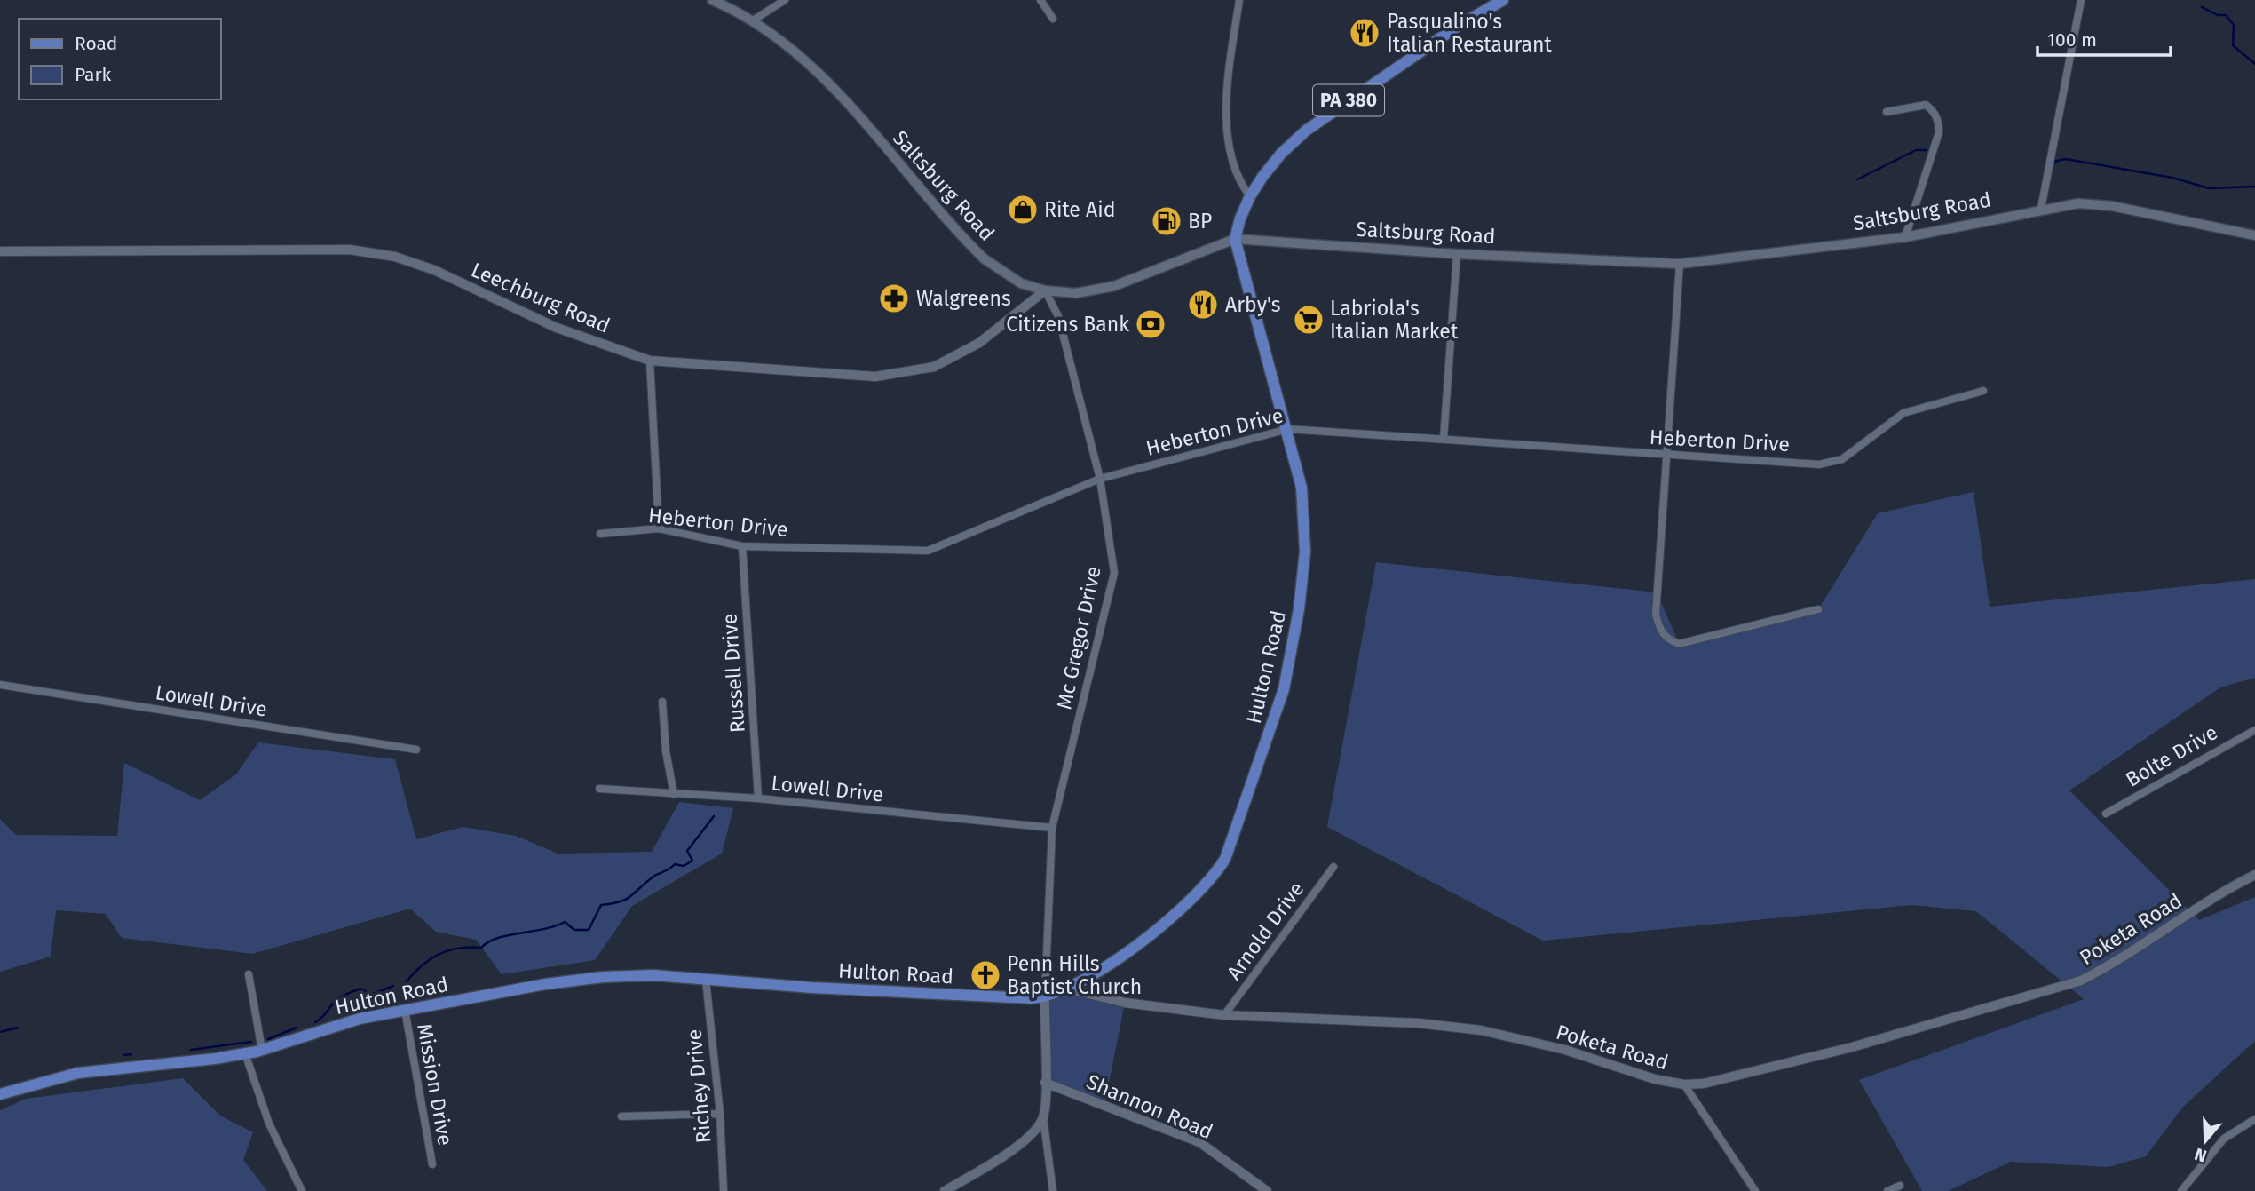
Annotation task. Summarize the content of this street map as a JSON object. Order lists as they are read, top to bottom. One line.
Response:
{"streets":{"main road":["PA 380","Saltsburg Road","Hulton Road"],"street":["Leechburg Road","Heberton Drive","Mc Gregor Drive","Russell Drive","Lowell Drive","Bolte Drive","Poketa Road","Arnold Drive","Mission Drive","Richey Drive","Shannon Road"]},"crossings":[["PA 380","Saltsburg Road"],["PA 380","Hulton Road"],["Saltsburg Road","Leechburg Road"],["Saltsburg Road","Mc Gregor Drive"],["Saltsburg Road","Hulton Road"],["Leechburg Road","Mc Gregor Drive"],["Heberton Drive","Mc Gregor Drive"],["Heberton Drive","Hulton Road"],["Heberton Drive","Russell Drive"],["Mc Gregor Drive","Hulton Road"],["Mc Gregor Drive","Lowell Drive"],["Hulton Road","Poketa Road"],["Hulton Road","Mission Drive"],["Hulton Road","Richey Drive"],["Russell Drive","Lowell Drive"],["Poketa Road","Arnold Drive"]],"places":{"restaurant":["Pasqualino's Italian Restaurant","Arby's"],"shop":["Rite Aid"],"fuel station":["BP"],"pharmacy":["Walgreens"],"supermarket":["Labriola's Italian Market"],"bank":["Citizens Bank"],"church":["Penn Hills Baptist Church"]},"legend":["Road","Park"],"scale_bar":"100 m","north":"bottom"}
